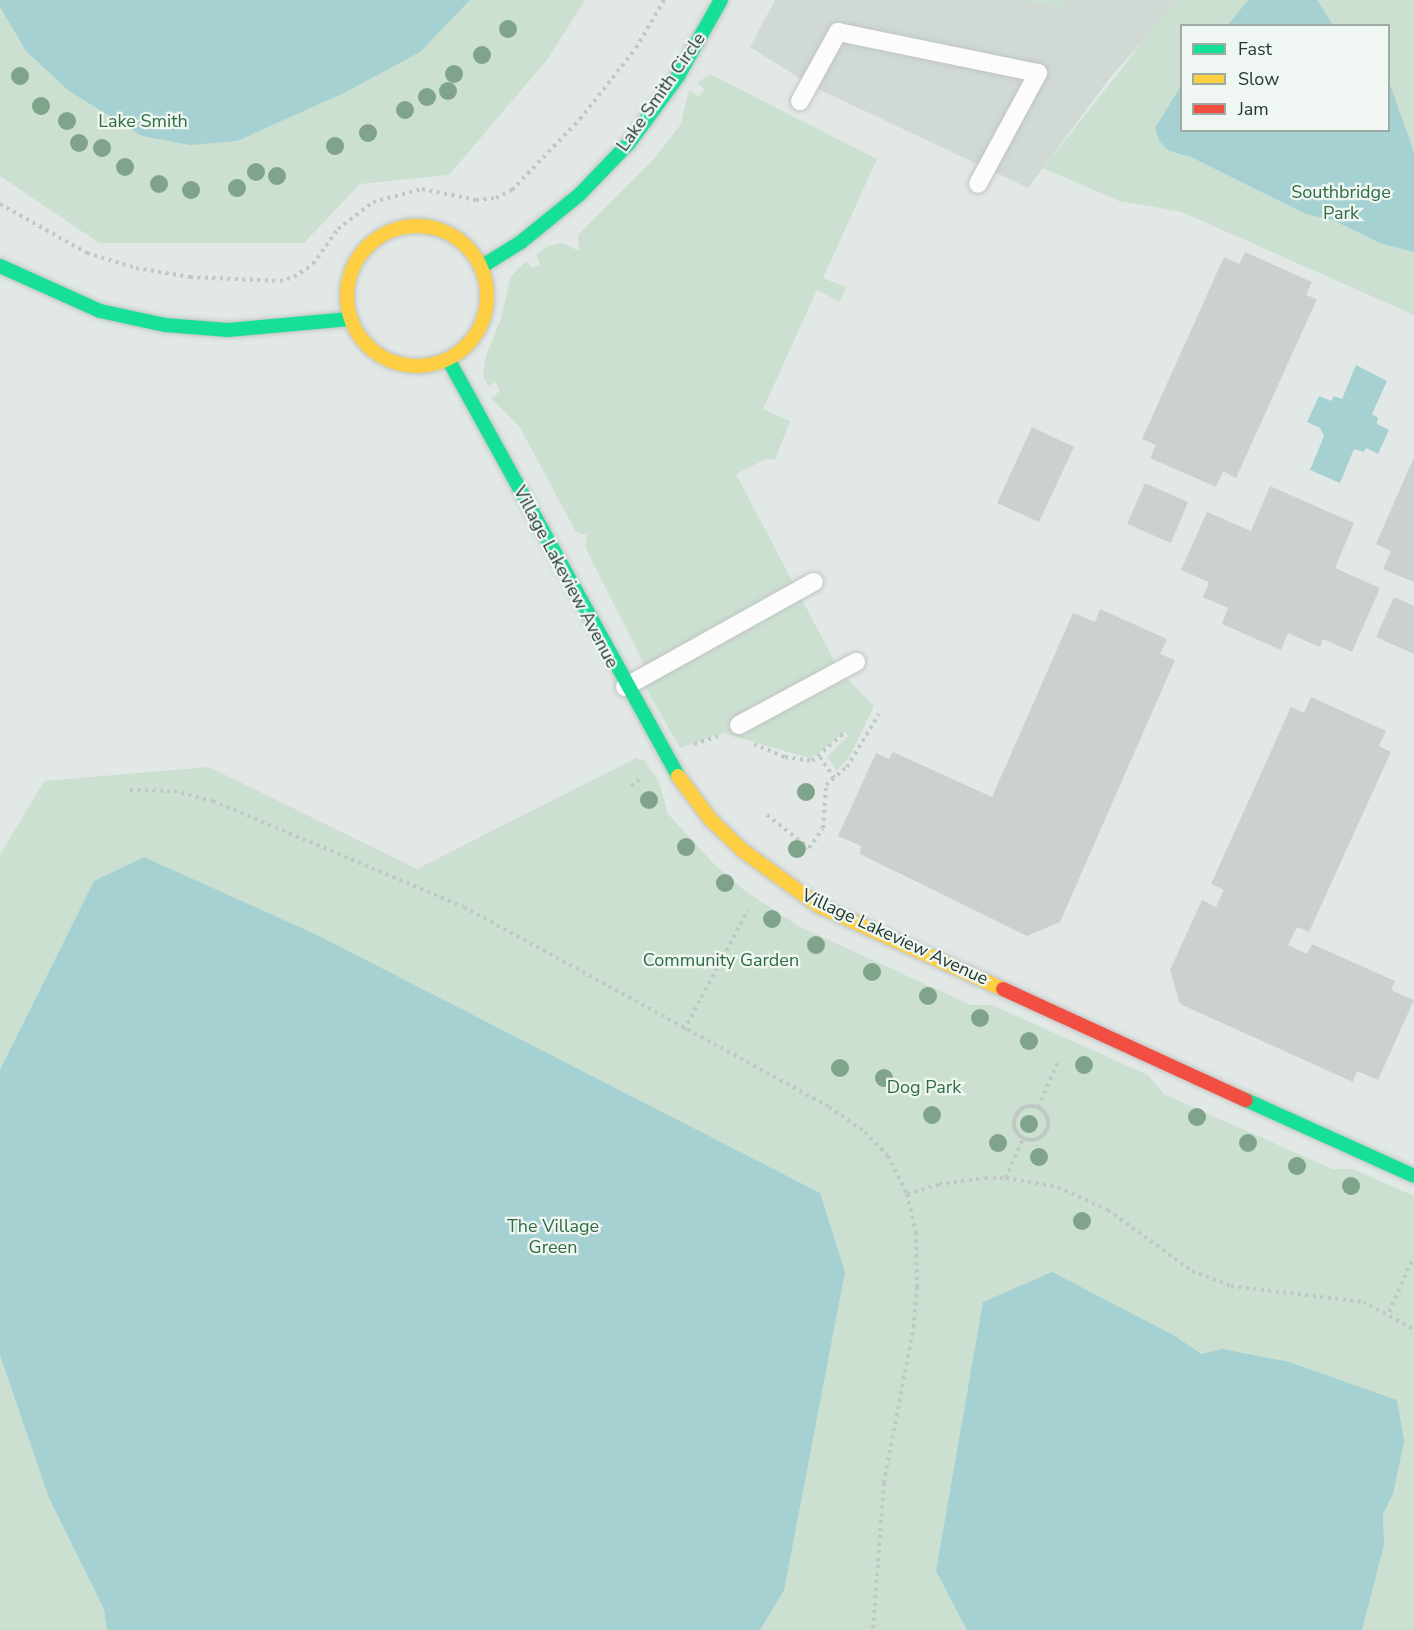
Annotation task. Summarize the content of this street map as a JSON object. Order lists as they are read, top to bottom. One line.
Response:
{"streets":{"street":["Lake Smith Circle","Village Lakeview Avenue"]},"crossings":[["Lake Smith Circle","Village Lakeview Avenue"]],"parks":["Lake Smith","Southbridge Park","Community Garden","Dog Park","The Village Green"],"legend":["Fast","Slow","Jam"]}
